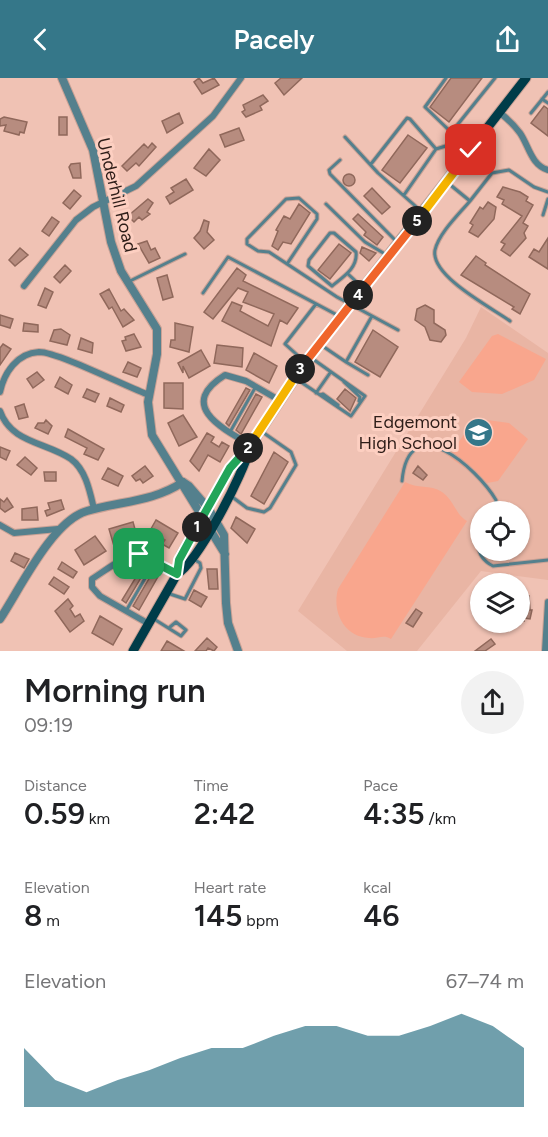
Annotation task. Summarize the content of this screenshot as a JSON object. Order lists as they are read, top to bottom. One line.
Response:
{"streets":{"street":["Underhill Road"]},"places":{"school or university":["Edgemont High School"]},"page":{"header":"Pacely","pins":["5","4","3","2","1"],"heading":["Morning run","09:19"],"stats":[["Distance","0.59 km"],["Time","2:42"],["Pace","4:35 /km"],["Elevation","8 m"],["Heart rate","145 bpm"],["kcal","46"]],"chart":["Elevation","67–74 m"]}}
